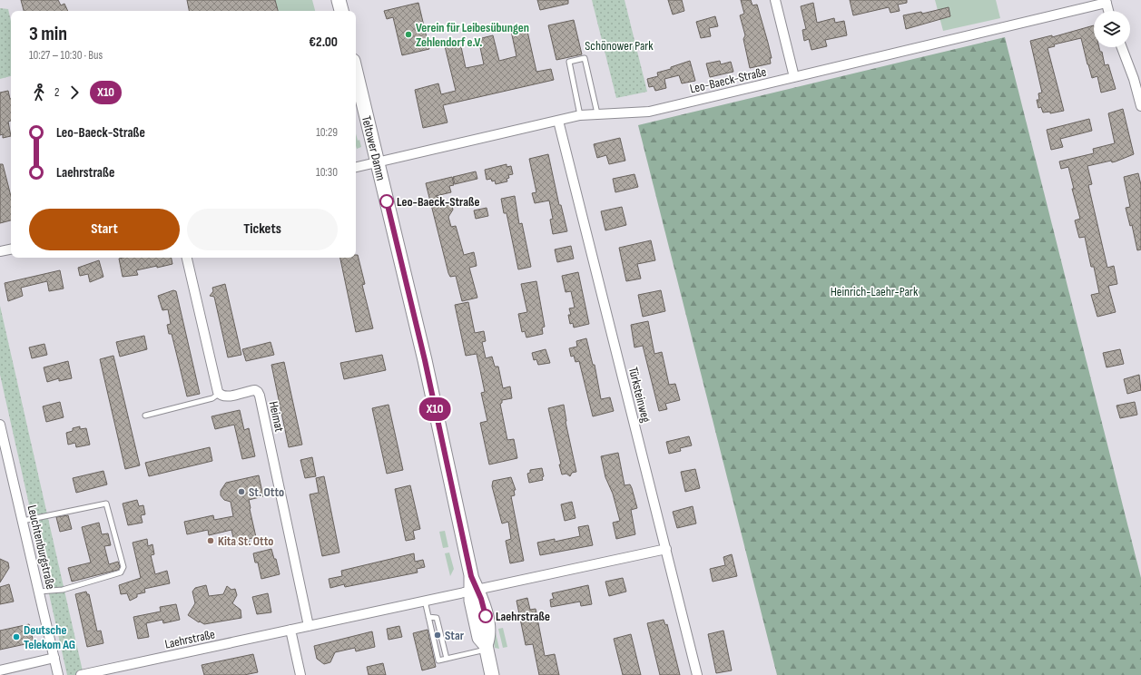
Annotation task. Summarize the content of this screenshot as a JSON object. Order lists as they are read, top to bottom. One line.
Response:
{"streets":{"main road":["Teltower Damm"],"street":["Leo-Baeck-Straße","Türksteinweg","Heimat","Leuchtenburgstraße","Laehrstraße"]},"crossings":[["Leo-Baeck-Straße","Teltower Damm"],["Leo-Baeck-Straße","Türksteinweg"],["Teltower Damm","Laehrstraße"],["Türksteinweg","Laehrstraße"],["Heimat","Laehrstraße"]],"parks":["Schönower Park","Heinrich-Laehr-Park"],"places":["Verein für Leibesübungen Zehlendorf e.V.","Leo-Baeck-Straße","St. Otto","Kita St. Otto","Laehrstraße","Star","Deutsche Telekom AG"],"lines":["bus line X10"],"page":{"on_map":"X10","heading":["3 min","10:27 – 10:30 · Bus","€2.00"],"legs":["2","X10"],"list":[{"name":"Leo-Baeck-Straße","value":"10:29"},{"name":"Laehrstraße","value":"10:30"}],"buttons":["Start","Tickets"]}}
